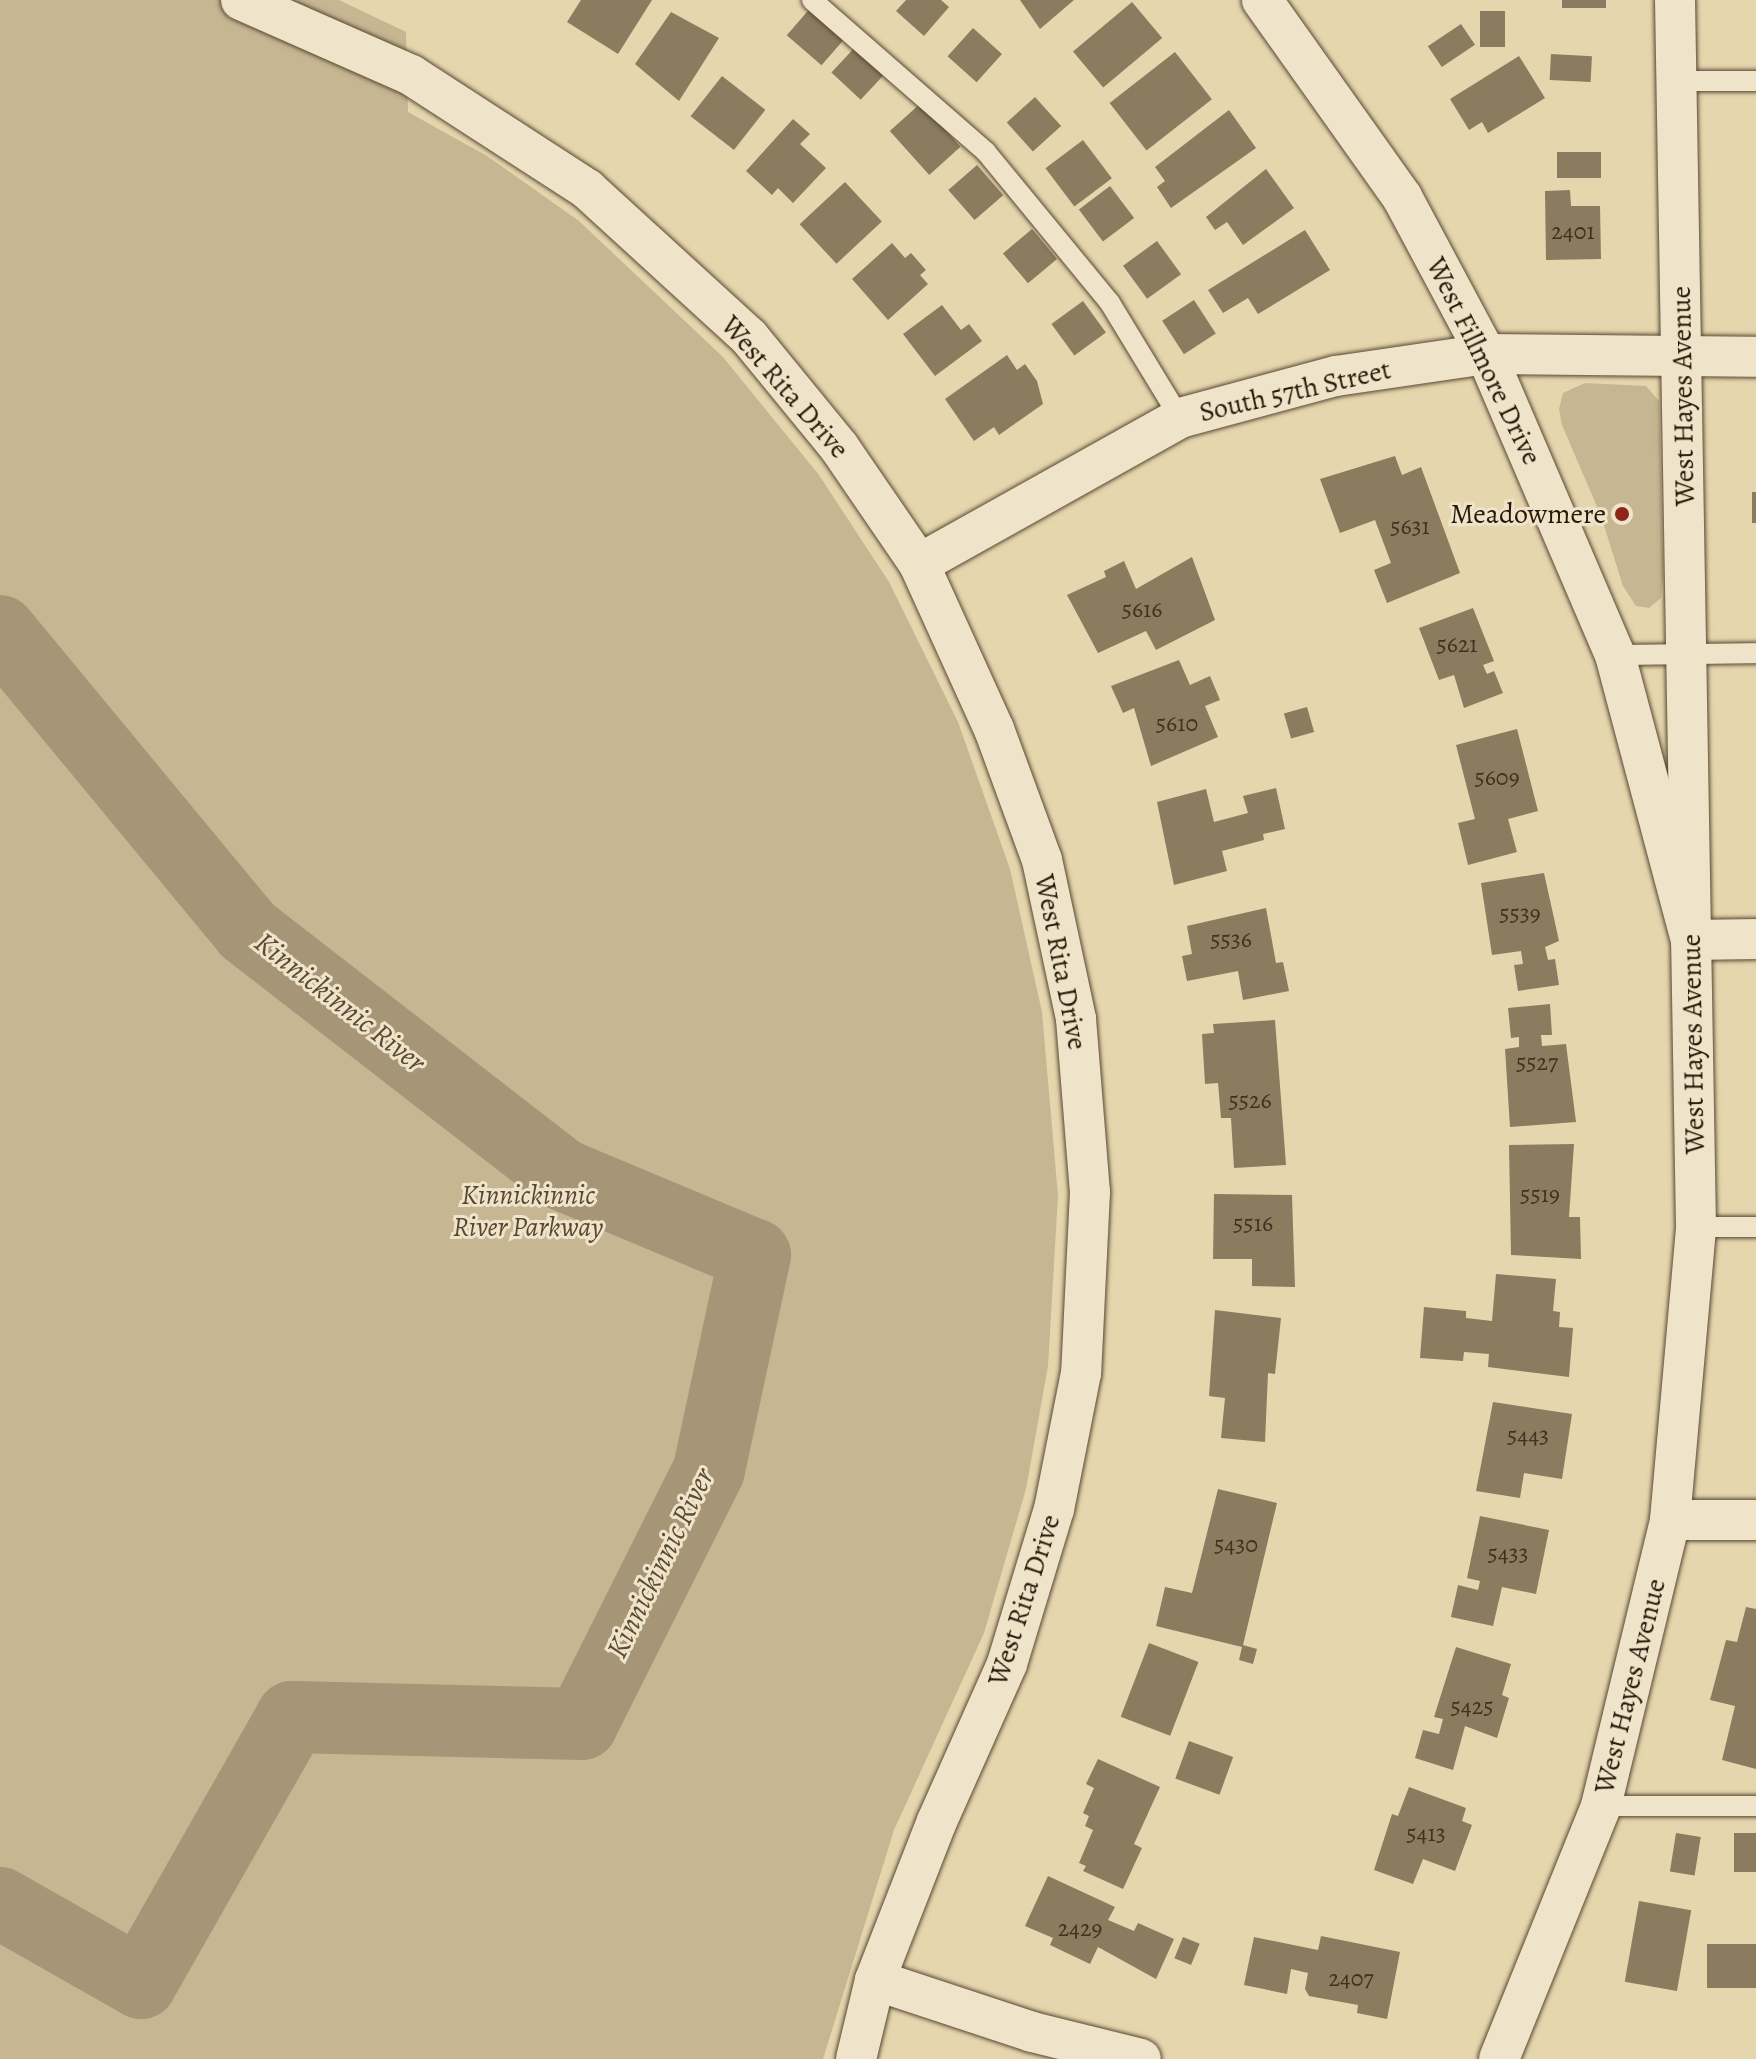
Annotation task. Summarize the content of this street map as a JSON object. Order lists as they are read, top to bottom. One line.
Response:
{"streets":{"street":["West Fillmore Drive","West Rita Drive","South 57th Street","West Hayes Avenue"]},"crossings":[["West Fillmore Drive","South 57th Street"],["West Fillmore Drive","West Hayes Avenue"],["West Rita Drive","South 57th Street"],["South 57th Street","West Hayes Avenue"]],"water":["Kinnickinnic River"],"parks":["Kinnickinnic River Parkway"],"places":["Meadowmere"],"house_numbers":["2401","5631","5616","5621","5610","5609","5539","5536","5527","5526","5519","5516","5443","5430","5433","5425","5413","2429","2407"]}
